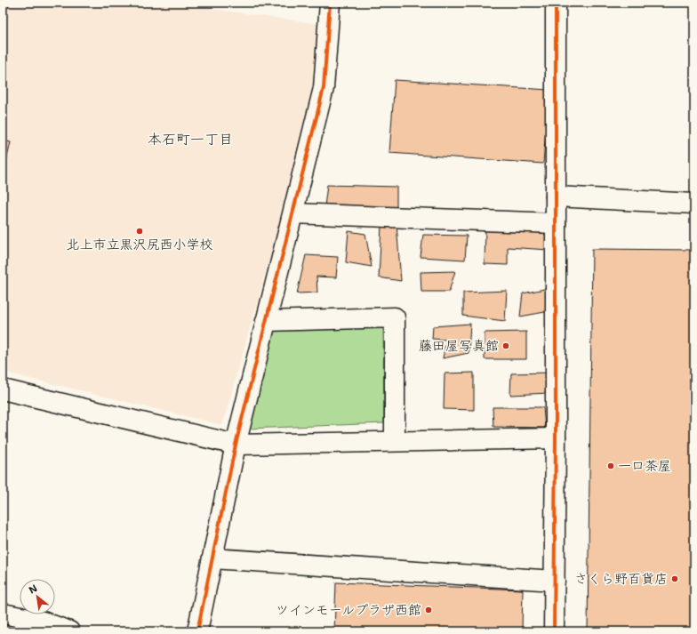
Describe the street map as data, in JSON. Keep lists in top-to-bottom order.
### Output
{
  "districts": ["本石町一丁目"],
  "places": [
    "北上市立黒沢尻西小学校",
    "藤田屋写真館",
    "一口茶屋",
    "さくら野百貨店",
    "ツインモールプラザ西館"
  ],
  "north": "top left"
}
